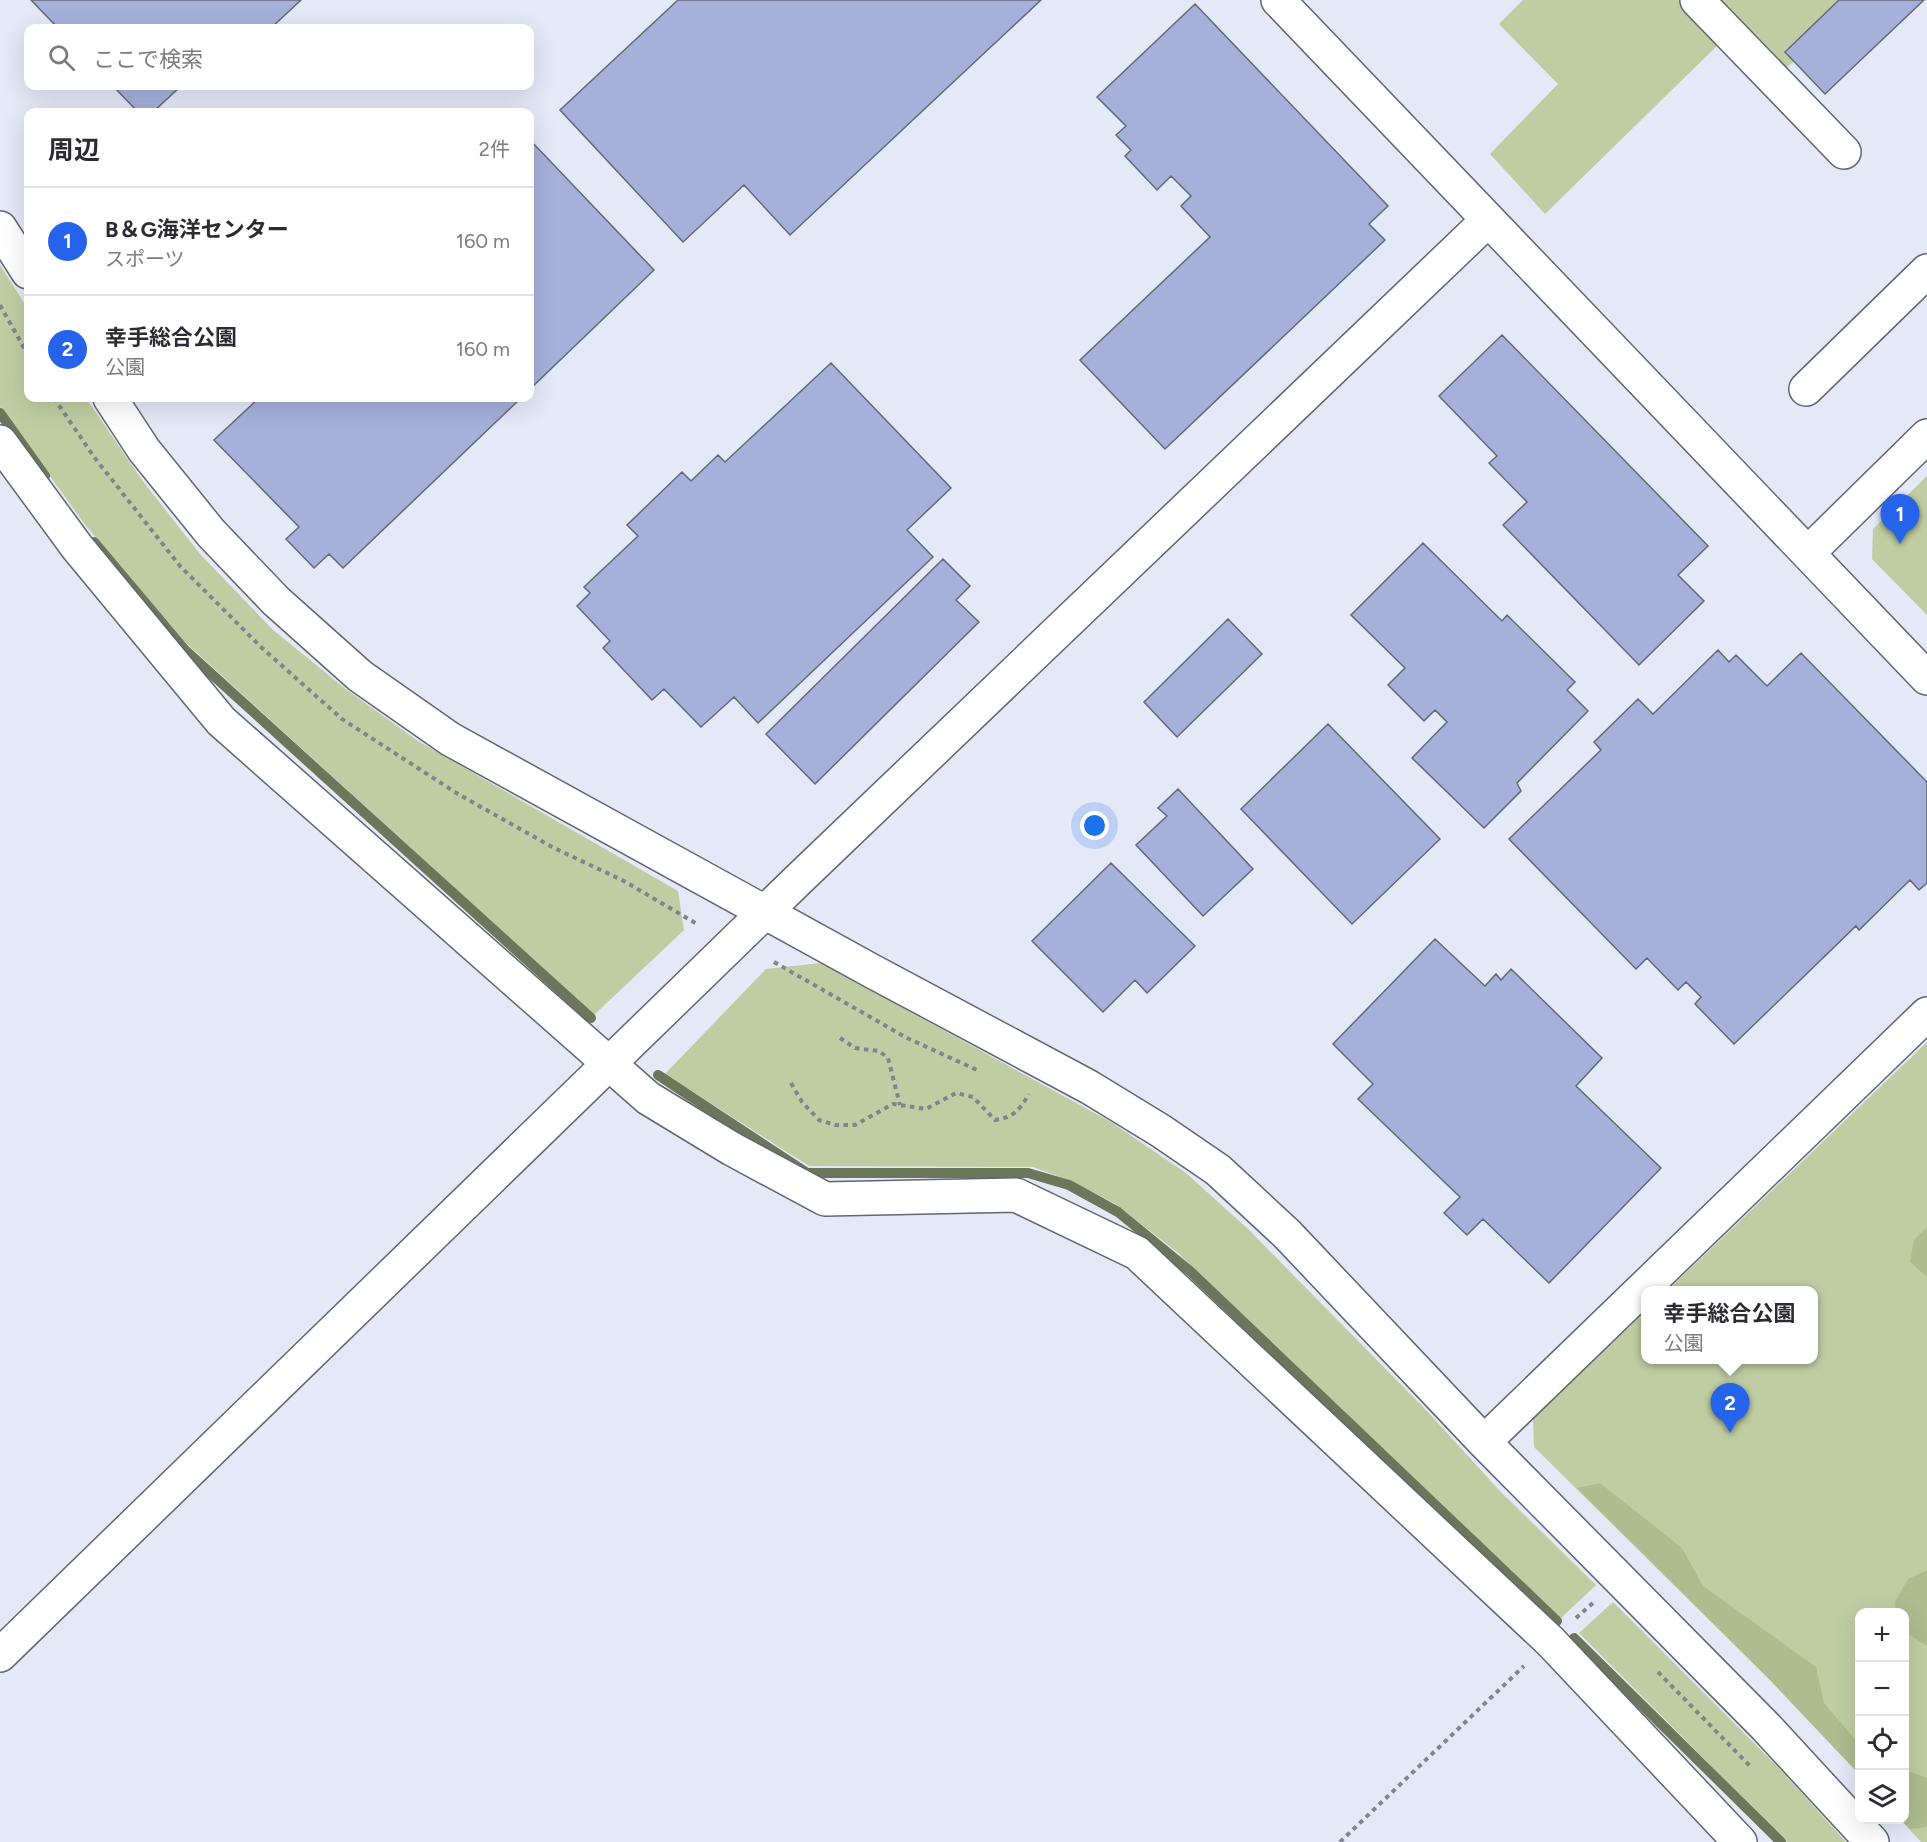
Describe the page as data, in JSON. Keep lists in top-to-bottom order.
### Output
{
  "page": {
    "search": "ここで検索",
    "heading": ["周辺", "2件"],
    "list": [
      {
        "mark": "1",
        "name": "B＆G海洋センター",
        "note": "スポーツ",
        "value": "160 m"
      },
      {
        "mark": "2",
        "name": "幸手総合公園",
        "note": "公園",
        "value": "160 m"
      }
    ],
    "pins": ["1", "2"],
    "popup": ["幸手総合公園", "公園"],
    "map_buttons": ["+", "−"]
  }
}
